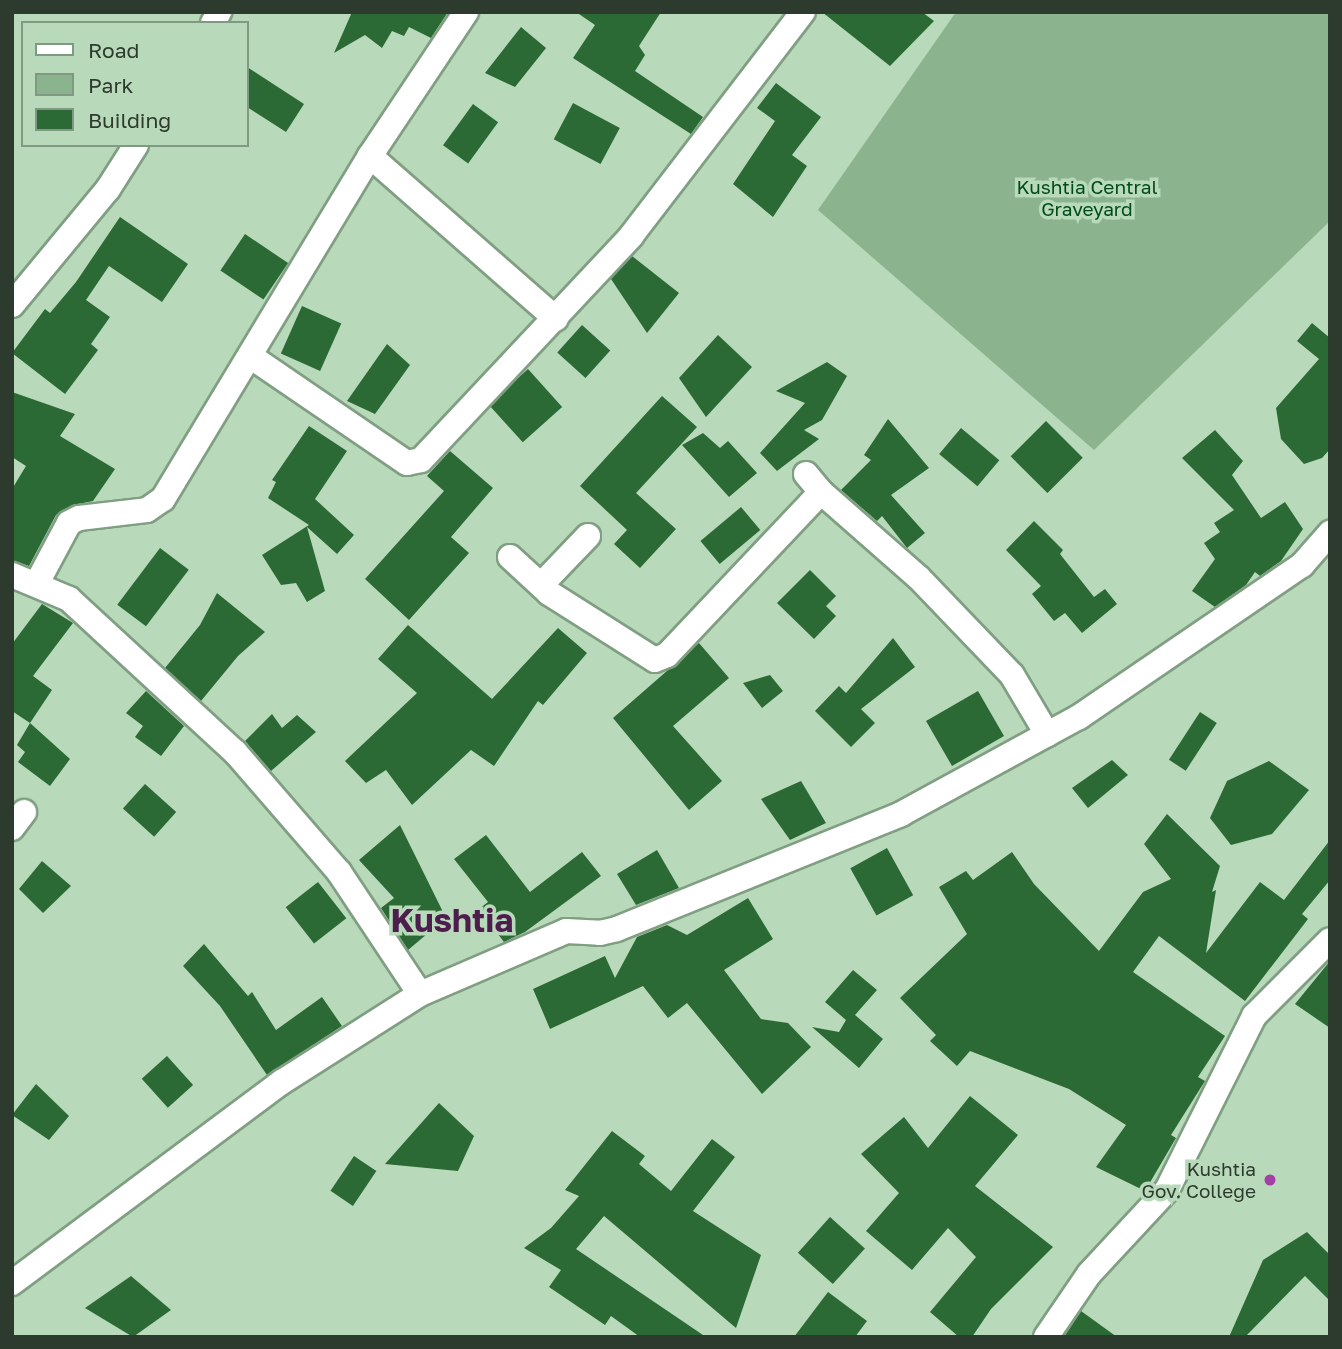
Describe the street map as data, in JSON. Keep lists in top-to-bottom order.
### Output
{
  "districts": ["Kushtia"],
  "parks": ["Kushtia Central Graveyard"],
  "places": ["Kushtia Gov. College"],
  "legend": ["Road", "Park", "Building"]
}
